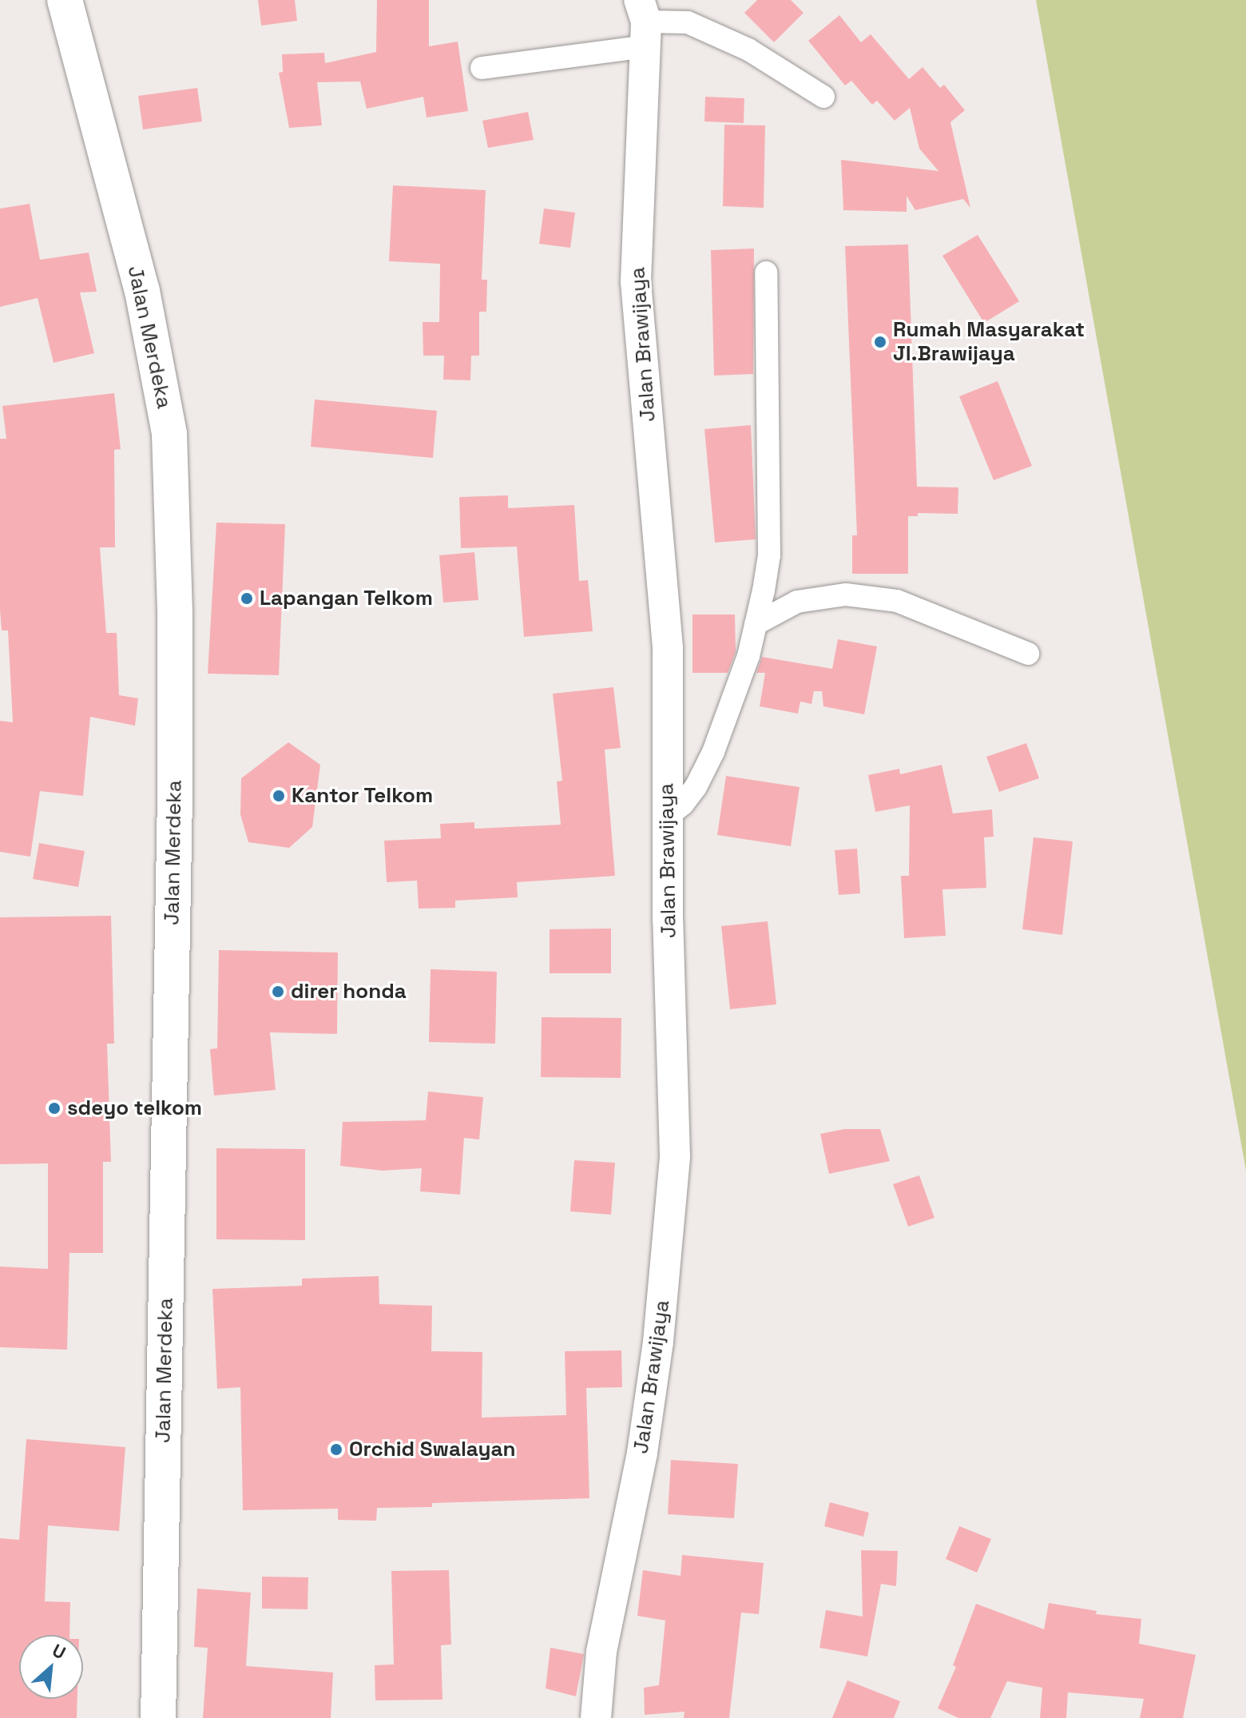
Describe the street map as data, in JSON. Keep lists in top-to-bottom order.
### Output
{
  "streets": {
    "highway": ["Jalan Merdeka"],
    "street": ["Jalan Brawijaya"]
  },
  "places": [
    "Rumah Masyarakat Jl.Brawijaya",
    "Lapangan Telkom",
    "Kantor Telkom",
    "direr honda",
    "sdeyo telkom",
    "Orchid Swalayan"
  ],
  "north": "top right"
}
